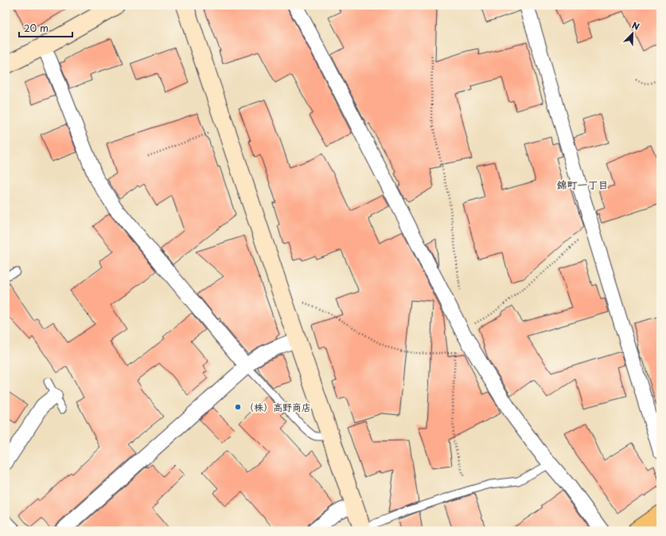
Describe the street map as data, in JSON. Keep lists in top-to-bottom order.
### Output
{
  "districts": ["錦町一丁目"],
  "places": ["（株）高野商店"],
  "scale_bar": "20 m",
  "north": "top right"
}
